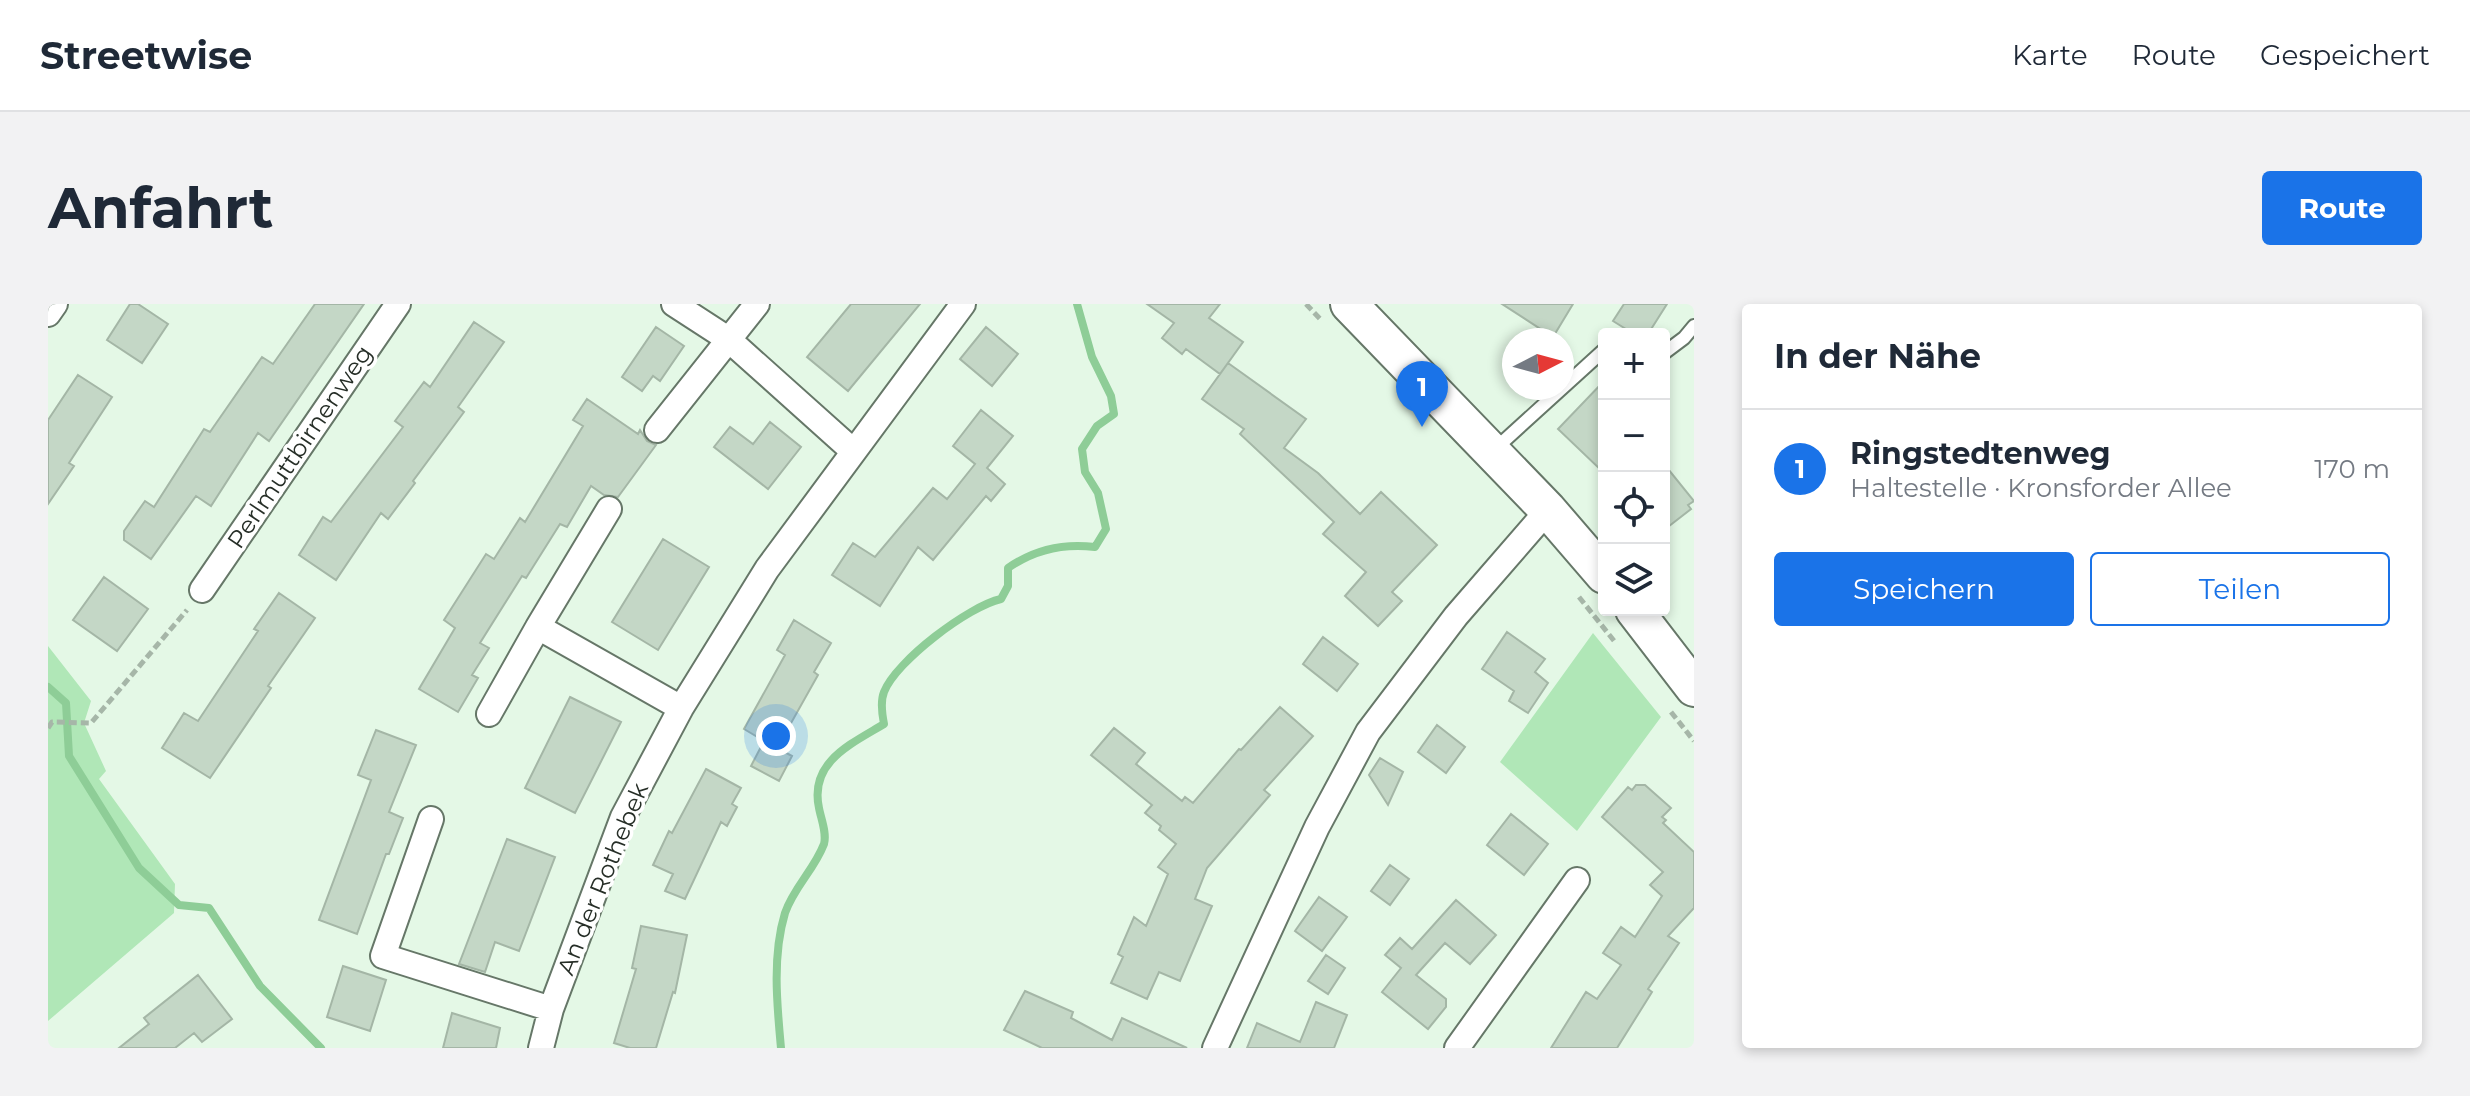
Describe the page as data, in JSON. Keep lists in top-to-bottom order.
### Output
{
  "streets": {
    "street": ["Perlmuttbirnenweg", "An der Rothebek"]
  },
  "north": "right",
  "page": {
    "header": "Streetwise",
    "nav": ["Karte", "Route", "Gespeichert"],
    "buttons": [
      "Route",
      ["Speichern", "Teilen"]
    ],
    "title": "Anfahrt",
    "heading": "In der Nähe",
    "map_buttons": ["+", "−"],
    "pins": "1",
    "list": [
      {
        "mark": "1",
        "name": "Ringstedtenweg",
        "note": "Haltestelle · Kronsforder Allee",
        "value": "170 m"
      }
    ]
  }
}
